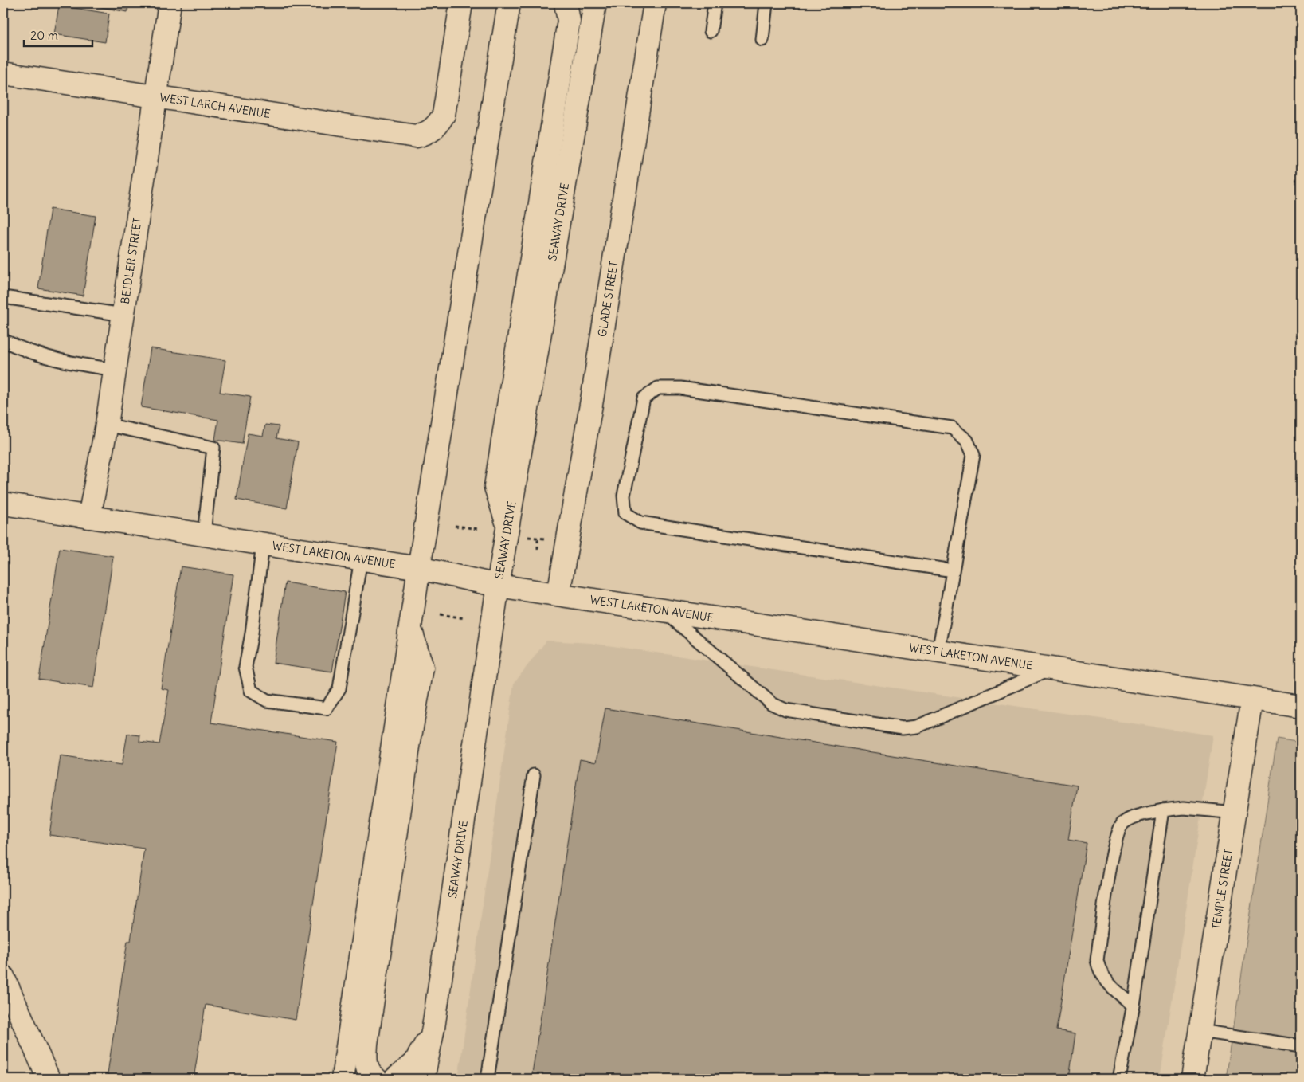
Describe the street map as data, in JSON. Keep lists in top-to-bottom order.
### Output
{
  "streets": {
    "main road": [
      "WEST LARCH AVENUE",
      "SEAWAY DRIVE",
      "BEIDLER STREET",
      "GLADE STREET",
      "WEST LAKETON AVENUE",
      "TEMPLE STREET"
    ]
  },
  "crossings": [
    ["WEST LARCH AVENUE", "BEIDLER STREET"],
    ["SEAWAY DRIVE", "WEST LAKETON AVENUE"],
    ["BEIDLER STREET", "WEST LAKETON AVENUE"],
    ["GLADE STREET", "WEST LAKETON AVENUE"],
    ["WEST LAKETON AVENUE", "TEMPLE STREET"]
  ],
  "scale_bar": "20 m"
}
